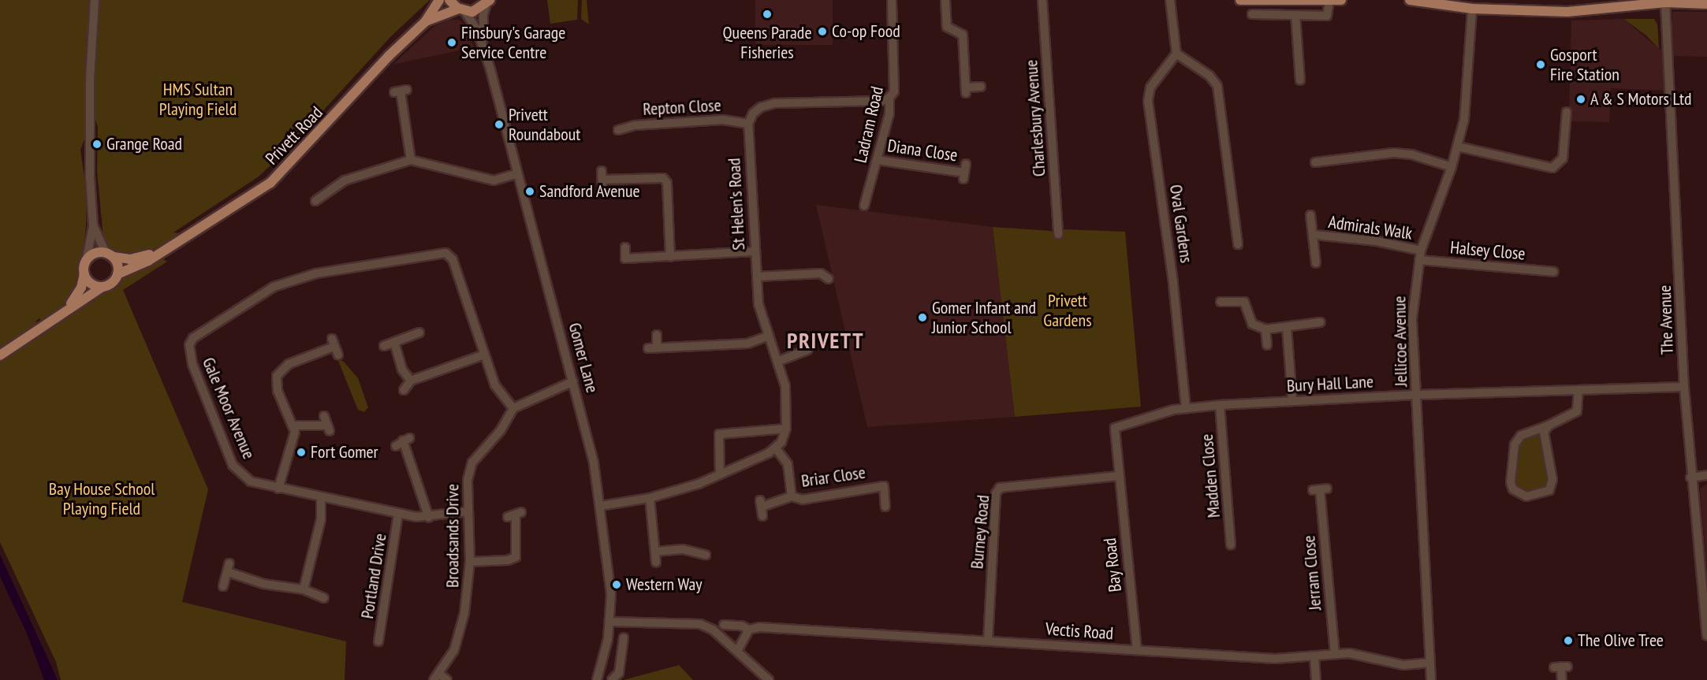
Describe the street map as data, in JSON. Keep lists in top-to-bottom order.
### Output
{
  "streets": {
    "main road": ["Privett Road"],
    "street": [
      "Repton Close",
      "Charlesbury Avenue",
      "Ladram Road",
      "Diana Close",
      "St Helen's Road",
      "Oval Gardens",
      "Admirals Walk",
      "Halsey Close",
      "The Avenue",
      "Jellicoe Avenue",
      "Gomer Lane",
      "Bury Hall Lane",
      "Gale Moor Avenue",
      "Madden Close",
      "Briar Close",
      "Burney Road",
      "Broadsands Drive",
      "Bay Road",
      "Jerram Close",
      "Portland Drive",
      "Vectis Road"
    ]
  },
  "crossings": [
    ["Repton Close", "St Helen's Road"],
    ["Ladram Road", "Diana Close"],
    ["Privett Road", "Gomer Lane"],
    ["St Helen's Road", "Briar Close"],
    ["Oval Gardens", "Bury Hall Lane"],
    ["Admirals Walk", "Jellicoe Avenue"],
    ["Halsey Close", "Jellicoe Avenue"],
    ["The Avenue", "Bury Hall Lane"],
    ["Jellicoe Avenue", "Bury Hall Lane"],
    ["Jellicoe Avenue", "Vectis Road"],
    ["Bury Hall Lane", "Madden Close"],
    ["Bury Hall Lane", "Burney Road"],
    ["Bury Hall Lane", "Bay Road"],
    ["Gale Moor Avenue", "Broadsands Drive"],
    ["Gale Moor Avenue", "Portland Drive"],
    ["Burney Road", "Bay Road"],
    ["Burney Road", "Vectis Road"],
    ["Bay Road", "Vectis Road"],
    ["Jerram Close", "Vectis Road"]
  ],
  "districts": ["PRIVETT"],
  "parks": ["HMS Sultan Playing Field", "Privett Gardens", "Bay House School Playing Field"],
  "places": [
    "Queens Parade Fisheries",
    "Co-op Food",
    "Finsbury's Garage Service Centre",
    "Gosport Fire Station",
    "A & S Motors Ltd",
    "Privett Roundabout",
    "Grange Road",
    "Sandford Avenue",
    "Gomer Infant and Junior School",
    "Fort Gomer",
    "Western Way",
    "The Olive Tree"
  ]
}
